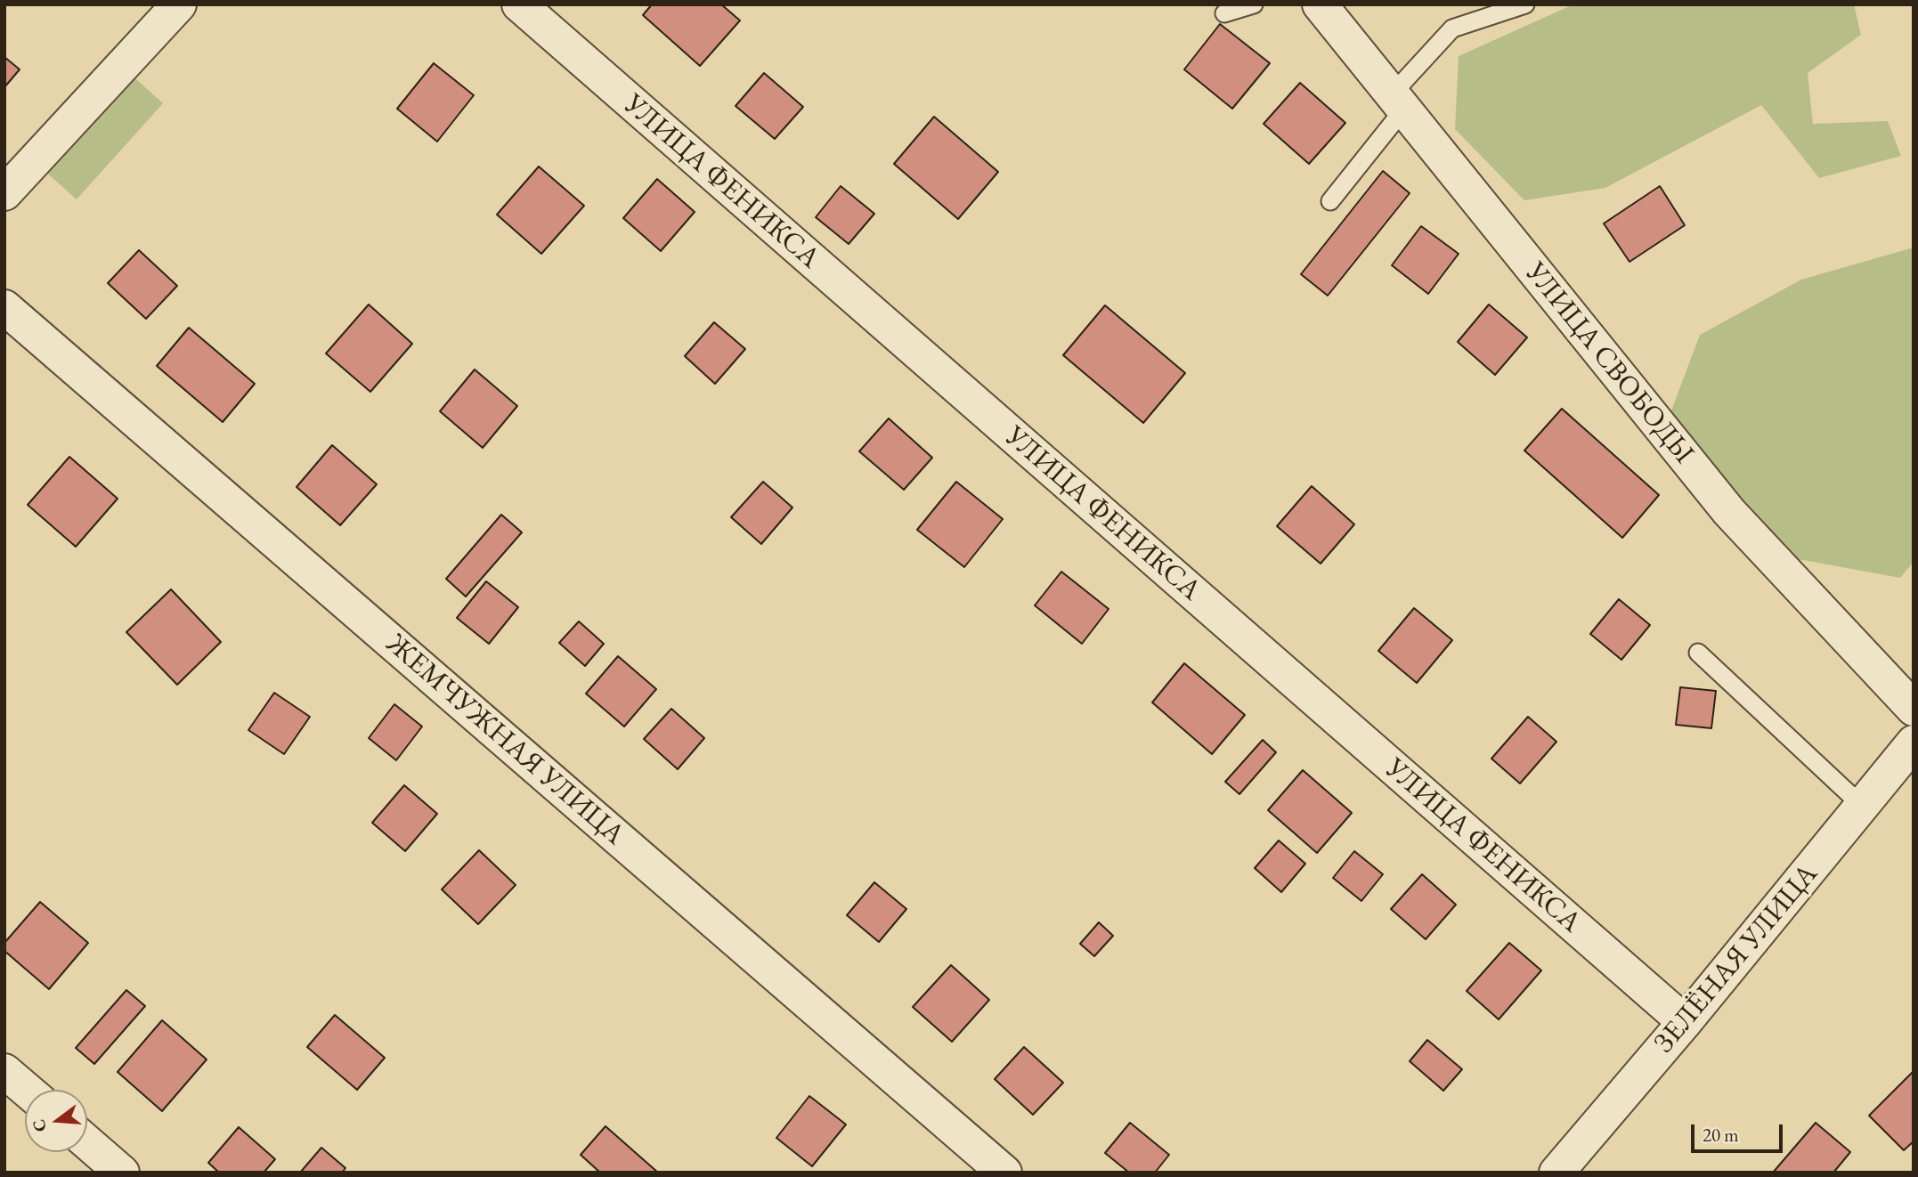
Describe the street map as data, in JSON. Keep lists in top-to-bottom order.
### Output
{
  "streets": {
    "street": [
      "УЛИЦА ФЕНИКСА",
      "УЛИЦА СВОБОДЫ",
      "ЖЕМЧУЖНАЯ УЛИЦА",
      "ЗЕЛЁНАЯ УЛИЦА"
    ]
  },
  "crossings": [
    ["УЛИЦА ФЕНИКСА", "ЗЕЛЁНАЯ УЛИЦА"]
  ],
  "scale_bar": "20 m",
  "north": "left"
}
